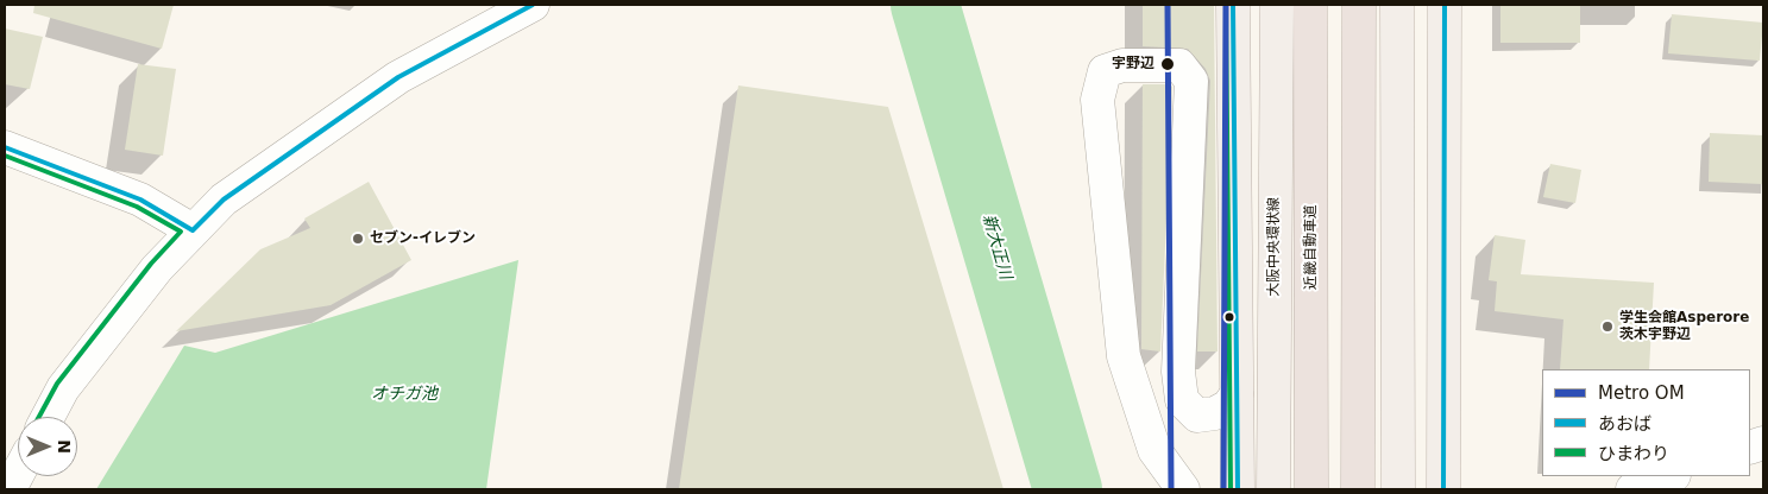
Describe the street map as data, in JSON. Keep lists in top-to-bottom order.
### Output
{
  "streets": {
    "highway": ["近畿自動車道"],
    "main road": ["大阪中央環状線"]
  },
  "water": ["新大正川", "オチガ池"],
  "places": ["宇野辺", "セブン-イレブン", "学生会館Asperore 茨木宇野辺"],
  "lines": ["metro line OM", "transit line あおば", "transit line ひまわり"],
  "legend": ["Metro OM", "あおば", "ひまわり"],
  "north": "right"
}
